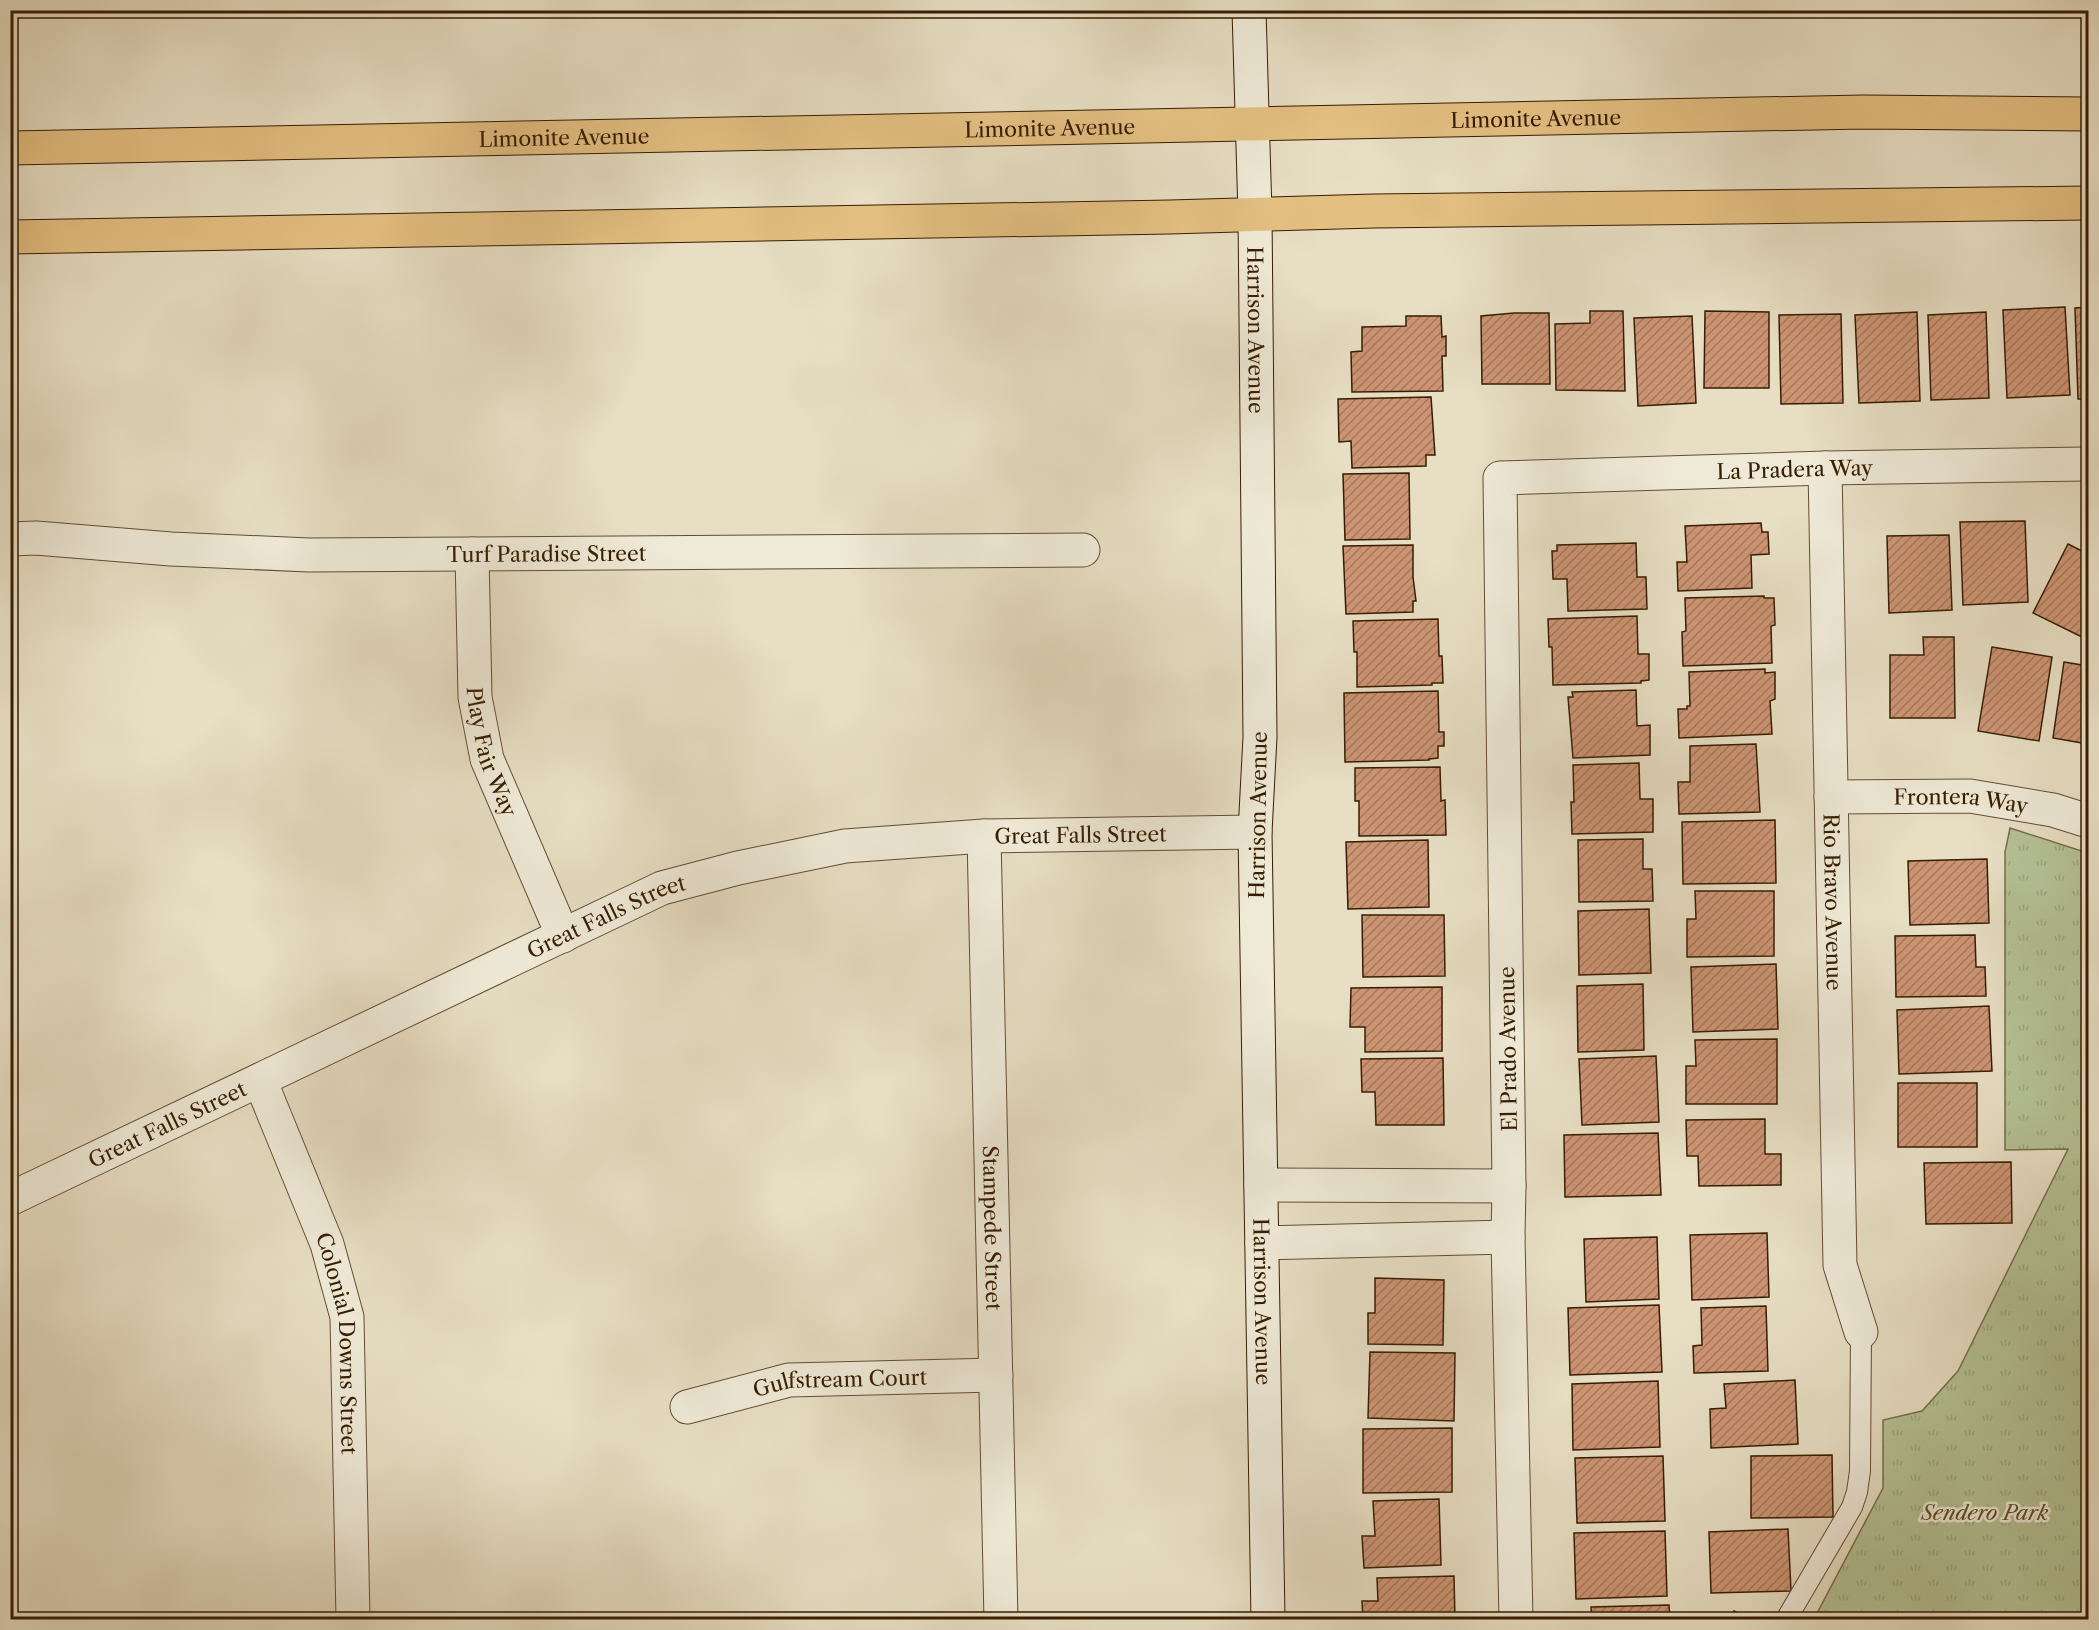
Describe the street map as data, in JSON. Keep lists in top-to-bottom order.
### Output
{
  "streets": {
    "main road": ["Limonite Avenue"],
    "street": [
      "Harrison Avenue",
      "La Pradera Way",
      "Turf Paradise Street",
      "Play Fair Way",
      "Frontera Way",
      "Great Falls Street",
      "Rio Bravo Avenue",
      "El Prado Avenue",
      "Stampede Street",
      "Colonial Downs Street",
      "Gulfstream Court"
    ]
  },
  "crossings": [
    ["Limonite Avenue", "Harrison Avenue"],
    ["Harrison Avenue", "Great Falls Street"],
    ["La Pradera Way", "Rio Bravo Avenue"],
    ["La Pradera Way", "El Prado Avenue"],
    ["Turf Paradise Street", "Play Fair Way"],
    ["Play Fair Way", "Great Falls Street"],
    ["Frontera Way", "Rio Bravo Avenue"],
    ["Great Falls Street", "Stampede Street"],
    ["Great Falls Street", "Colonial Downs Street"],
    ["Stampede Street", "Gulfstream Court"]
  ],
  "parks": ["Sendero Park"]
}
